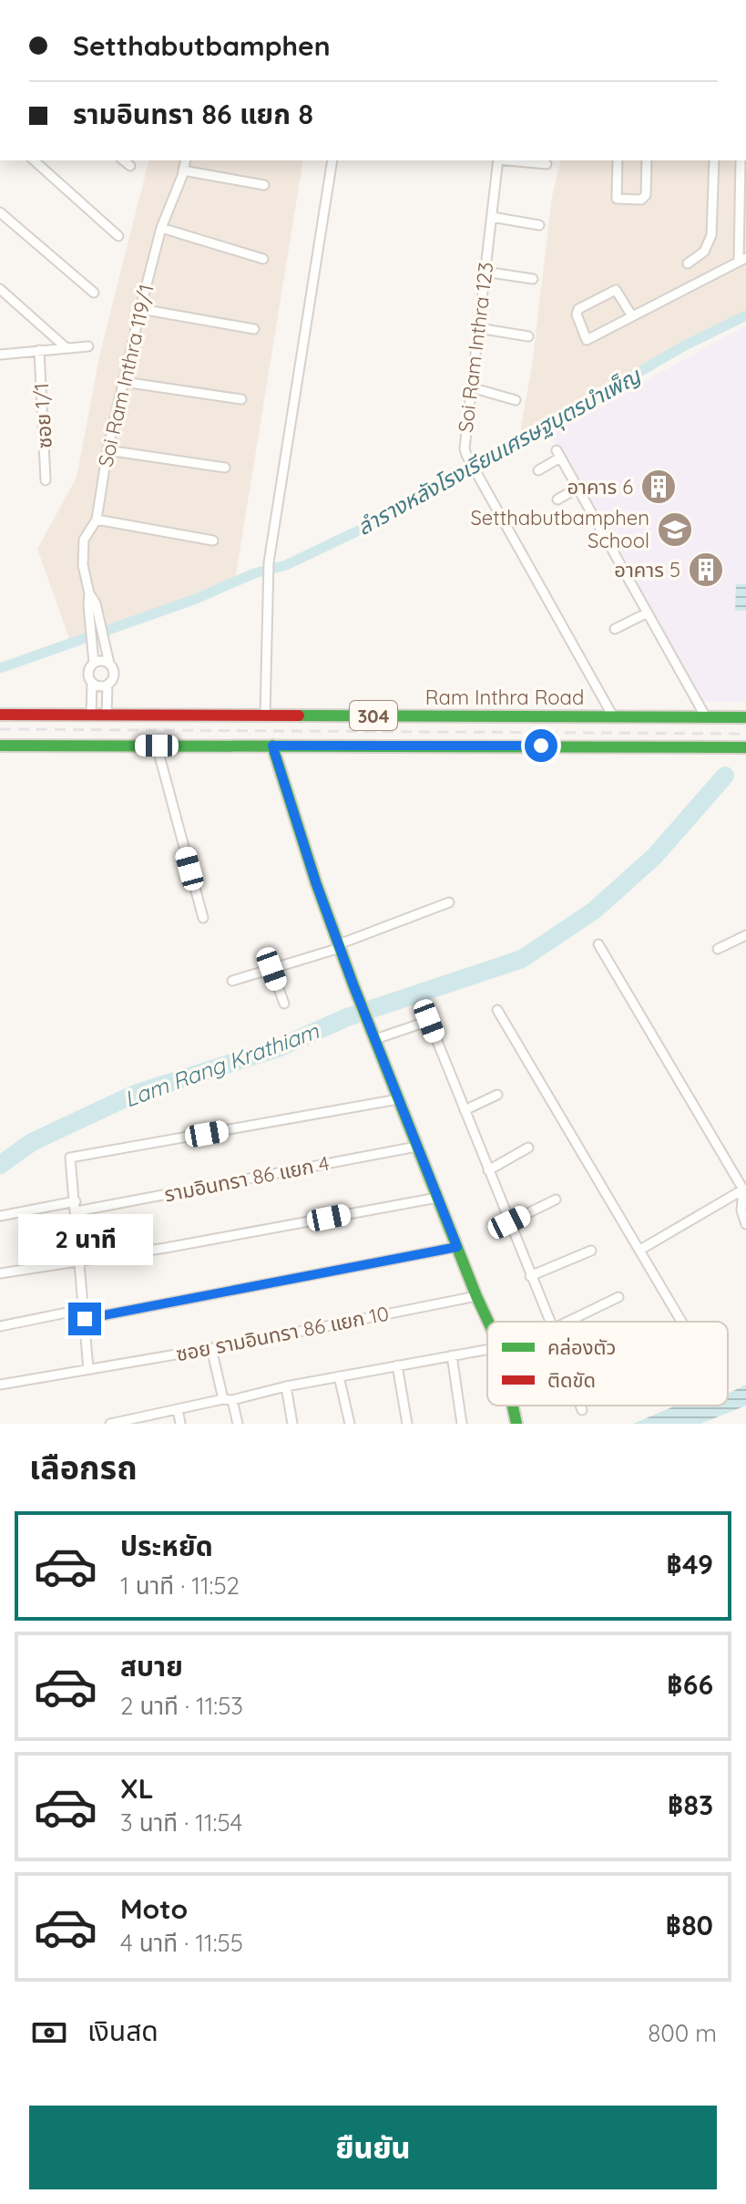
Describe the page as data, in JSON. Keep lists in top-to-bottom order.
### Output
{
  "streets": {
    "main road": ["Ram Inthra Road", "304"],
    "street": [
      "Soi Ram Inthra 123",
      "Soi Ram Inthra 119/1",
      "ซอย 1/1",
      "รามอินทรา 86 แยก 4",
      "ซอย รามอินทรา 86 แยก 10"
    ]
  },
  "crossings": [
    ["Soi Ram Inthra 123", "Ram Inthra Road"],
    ["Soi Ram Inthra 119/1", "Ram Inthra Road"]
  ],
  "water": ["ลำรางหลังโรงเรียนเศรษฐบุตรบำเพ็ญ", "Lam Rang Krathiam"],
  "places": {
    "building": ["อาคาร 6", "อาคาร 5"],
    "school or university": ["Setthabutbamphen School"]
  },
  "legend": ["คล่องตัว", "ติดขัด"],
  "page": {
    "banner": ["Setthabutbamphen", "รามอินทรา 86 แยก 8"],
    "bubble": "2 นาที",
    "heading": "เลือกรถ",
    "list": [
      {
        "name": "ประหยัด",
        "note": "1 นาที · 11:52",
        "value": "฿49"
      },
      {
        "name": "สบาย",
        "note": "2 นาที · 11:53",
        "value": "฿66"
      },
      {
        "name": "XL",
        "note": "3 นาที · 11:54",
        "value": "฿83"
      },
      {
        "name": "Moto",
        "note": "4 นาที · 11:55",
        "value": "฿80"
      }
    ],
    "pay": ["เงินสด", "800 m"],
    "buttons": "ยืนยัน"
  }
}
